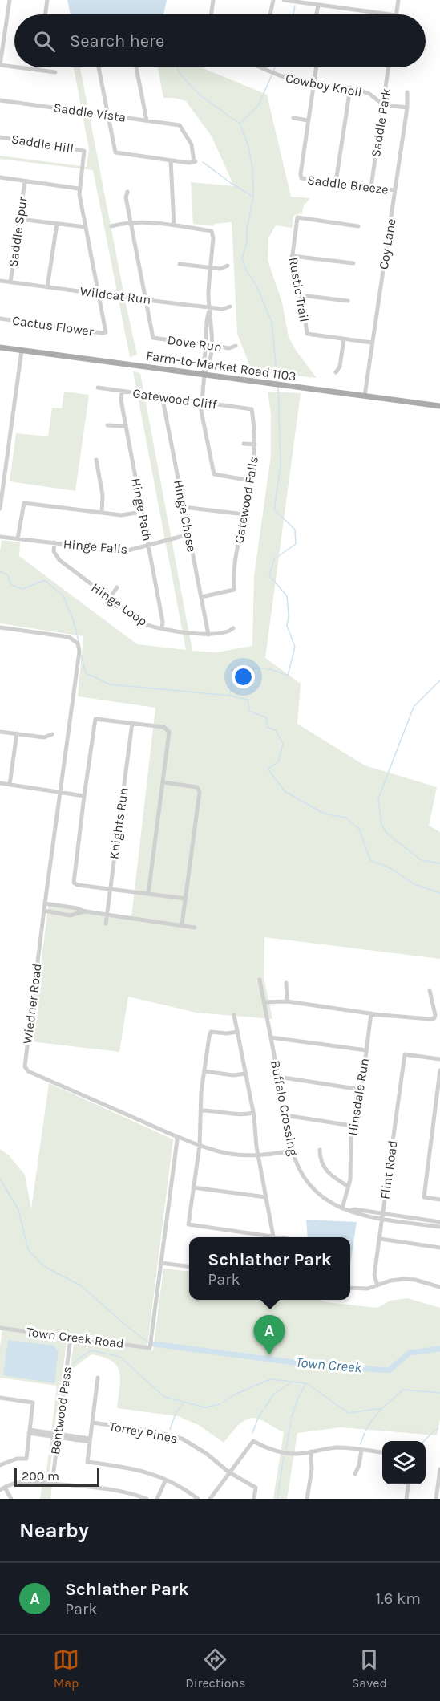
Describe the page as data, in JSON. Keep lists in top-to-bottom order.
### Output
{
  "streets": {
    "main road": ["Farm-to-Market Road 1103"],
    "street": [
      "Cowboy Knoll",
      "Saddle Vista",
      "Saddle Park",
      "Saddle Hill",
      "Saddle Breeze",
      "Saddle Spur",
      "Coy Lane",
      "Rustic Trail",
      "Wildcat Run",
      "Cactus Flower",
      "Dove Run",
      "Gatewood Cliff",
      "Gatewood Falls",
      "Hinge Path",
      "Hinge Chase",
      "Hinge Falls",
      "Hinge Loop",
      "Knights Run",
      "Wiedner Road",
      "Hinsdale Run",
      "Buffalo Crossing",
      "Flint Road",
      "Town Creek Road",
      "Bentwood Pass",
      "Torrey Pines"
    ]
  },
  "crossings": [
    ["Cowboy Knoll", "Saddle Park"],
    ["Cowboy Knoll", "Coy Lane"],
    ["Saddle Park", "Saddle Breeze"],
    ["Saddle Breeze", "Coy Lane"],
    ["Saddle Spur", "Wildcat Run"],
    ["Coy Lane", "Farm-to-Market Road 1103"],
    ["Wildcat Run", "Cactus Flower"],
    ["Wildcat Run", "Dove Run"],
    ["Gatewood Cliff", "Gatewood Falls"],
    ["Gatewood Cliff", "Hinge Path"],
    ["Gatewood Cliff", "Hinge Chase"],
    ["Gatewood Falls", "Hinge Chase"],
    ["Hinge Path", "Hinge Falls"],
    ["Hinge Path", "Hinge Loop"],
    ["Hinge Chase", "Hinge Falls"],
    ["Hinge Chase", "Hinge Loop"],
    ["Hinge Falls", "Hinge Loop"],
    ["Hinsdale Run", "Buffalo Crossing"],
    ["Buffalo Crossing", "Flint Road"],
    ["Town Creek Road", "Bentwood Pass"]
  ],
  "water": ["Town Creek"],
  "scale_bar": "200 m",
  "page": {
    "search": "Search here",
    "popup": ["Schlather Park", "Park"],
    "pins": "A",
    "scale": "200 m",
    "heading": "Nearby",
    "list": [
      {
        "mark": "A",
        "name": "Schlather Park",
        "note": "Park",
        "value": "1.6 km"
      }
    ],
    "nav": ["Map", "Directions", "Saved"]
  }
}
